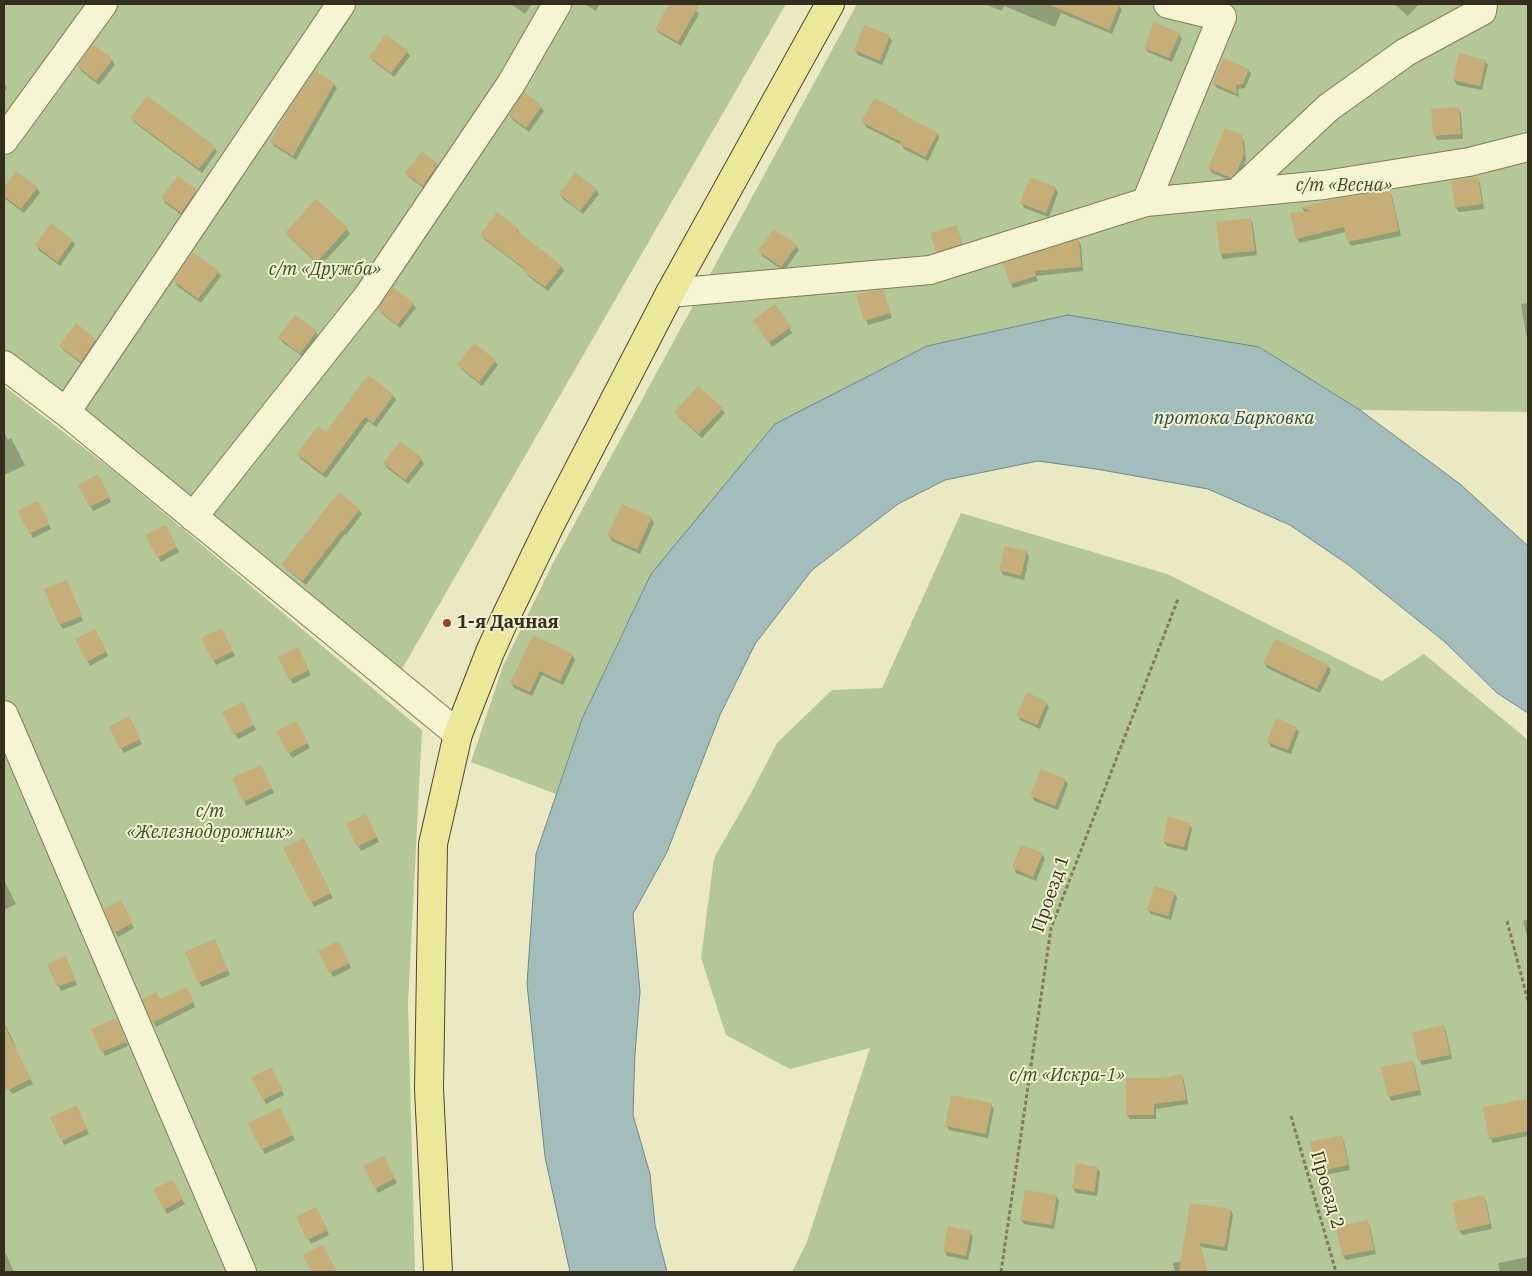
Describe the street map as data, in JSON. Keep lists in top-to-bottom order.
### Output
{
  "streets": {
    "path": ["Проезд 1", "Проезд 2"]
  },
  "water": ["протока Барковка"],
  "parks": [
    "с/т «Весна»",
    "с/т «Дружба»",
    "с/т «Железнодорожник»",
    "с/т «Искра-1»"
  ],
  "places": ["1-я Дачная"]
}
